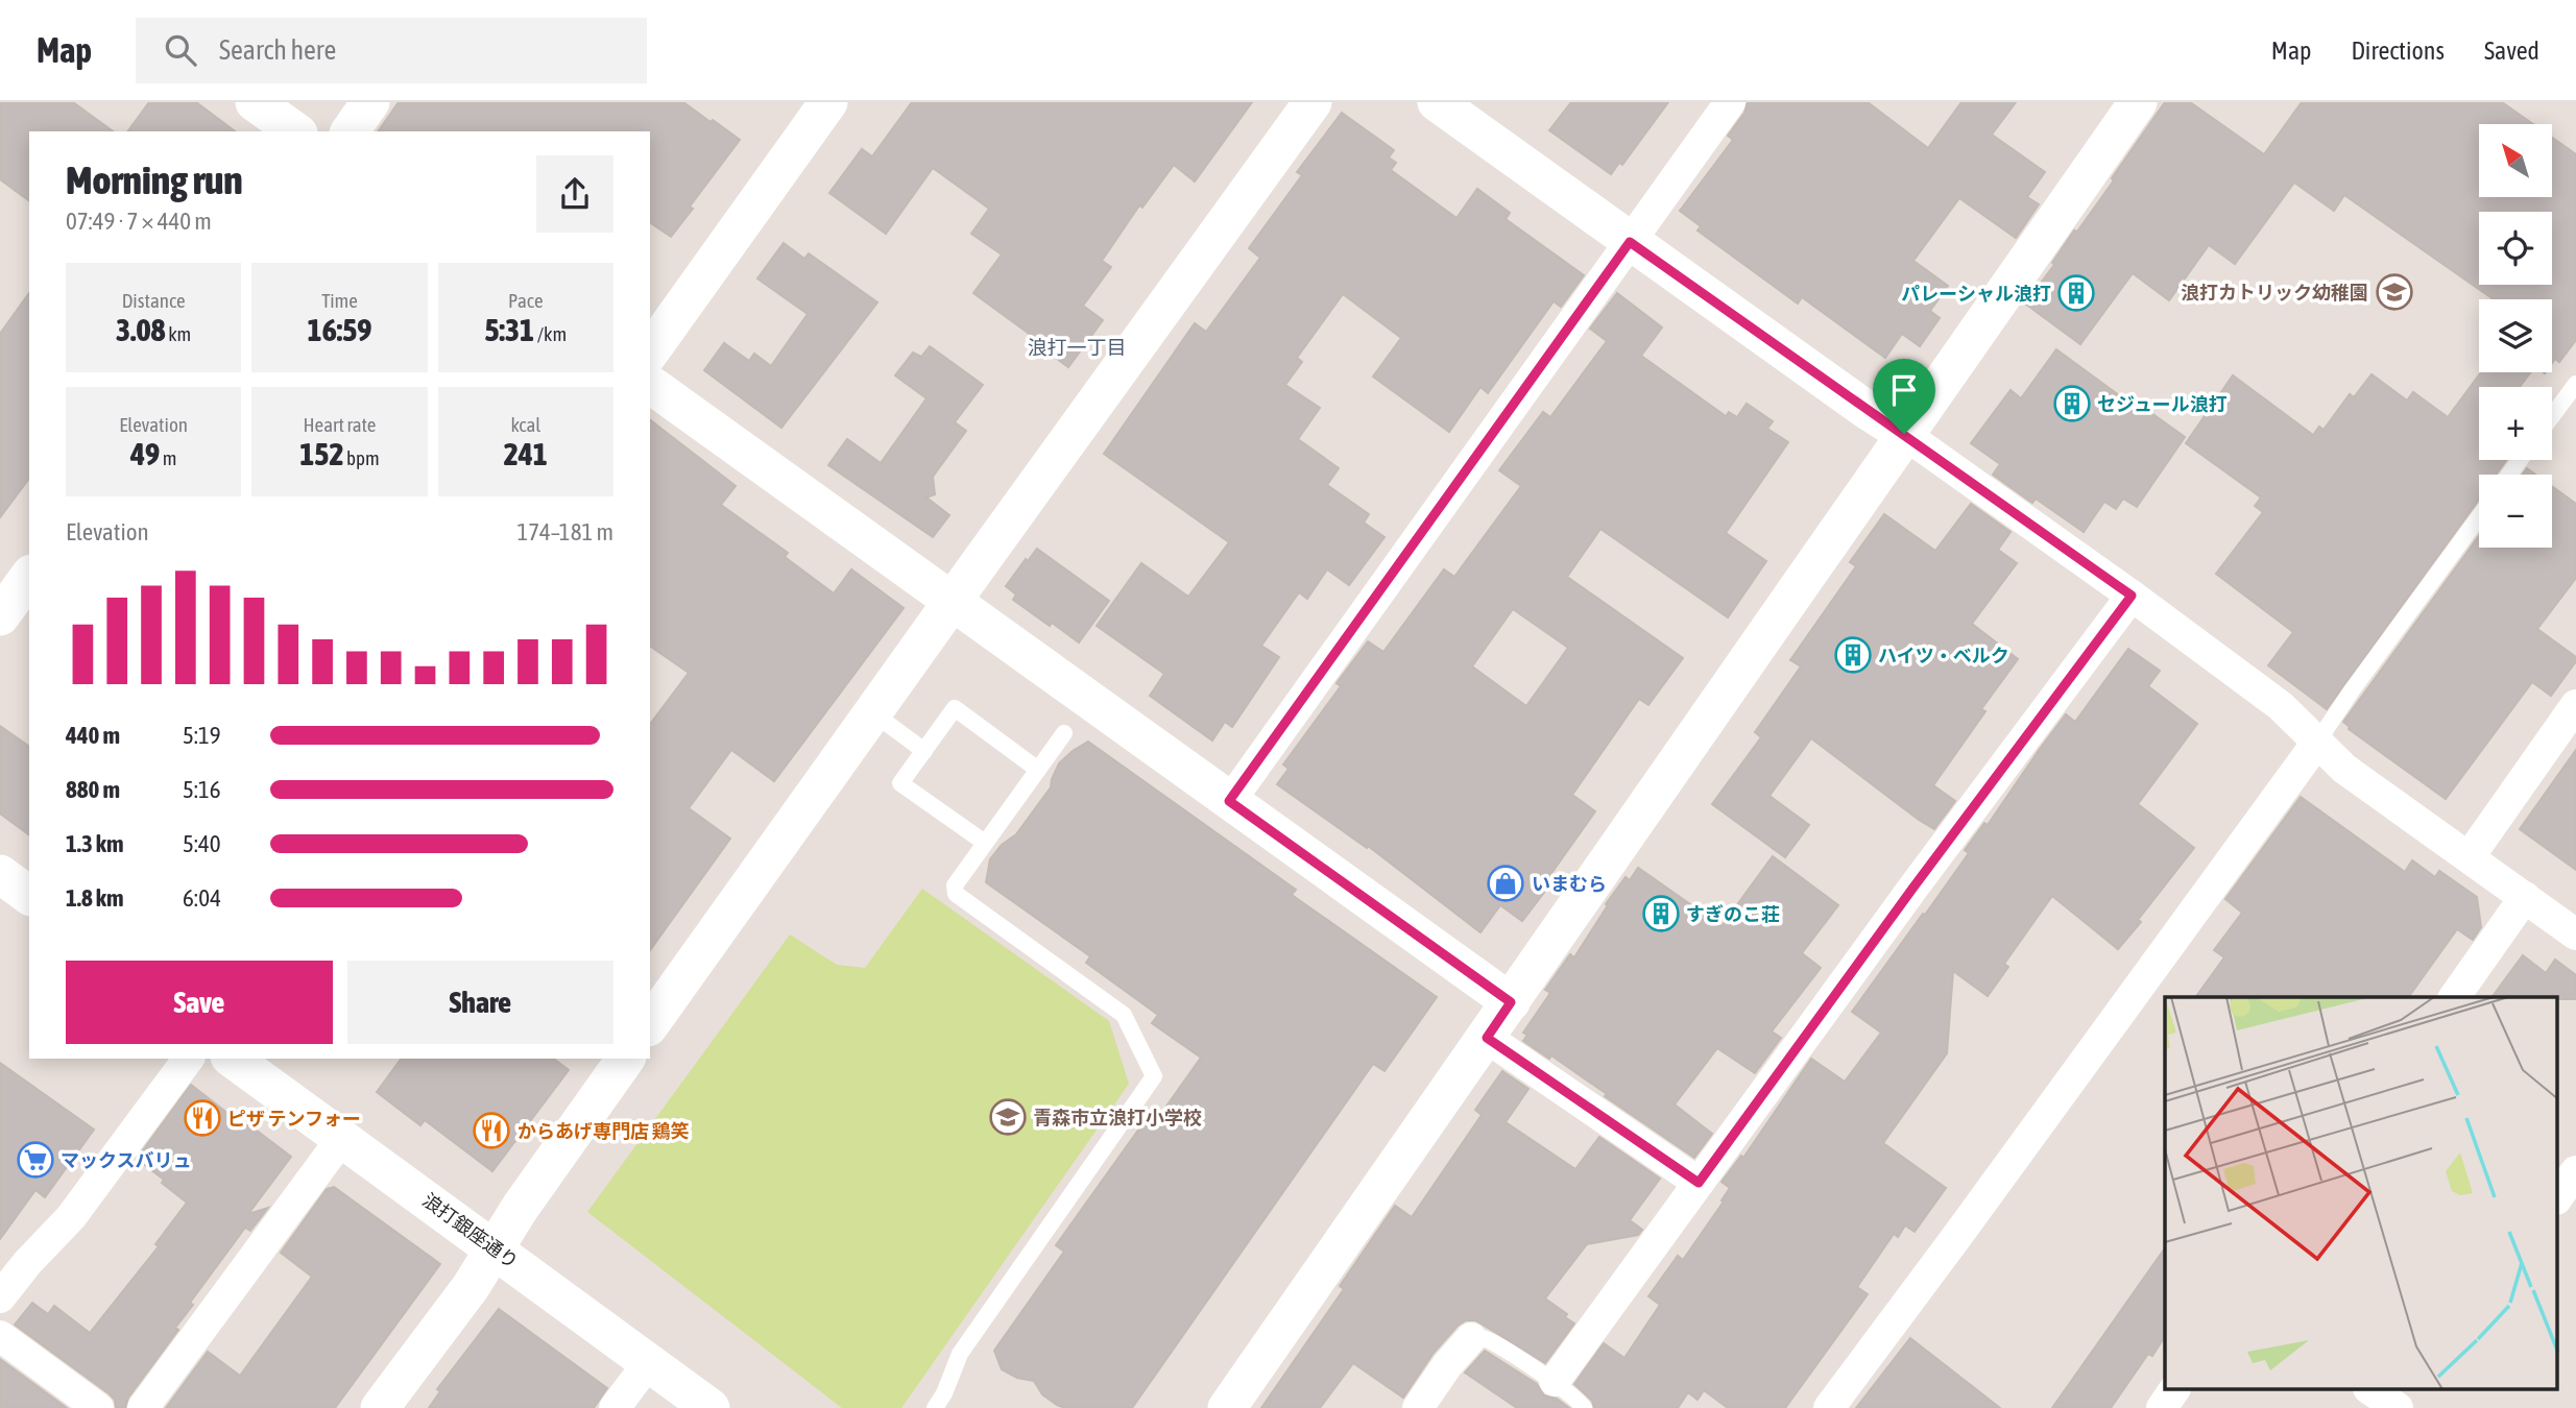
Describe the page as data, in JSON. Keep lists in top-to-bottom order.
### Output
{
  "streets": {
    "street": ["浪打銀座通り"]
  },
  "districts": ["浪打一丁目"],
  "places": {
    "school or university": ["浪打カトリック幼稚園", "青森市立浪打小学校"],
    "building": [
      "パレーシャル浪打",
      "セジュール浪打",
      "ハイツ・ベルク",
      "すぎのこ荘"
    ],
    "shop": ["いまむら"],
    "restaurant": ["ピザ テンフォー", "からあげ専門店 鶏笑"],
    "supermarket": ["マックスバリュ"]
  },
  "north": "top left",
  "page": {
    "header": "Map",
    "search": "Search here",
    "nav": ["Map", "Directions", "Saved"],
    "map_buttons": ["+", "−"],
    "heading": ["Morning run", "07:49 · 7 × 440 m"],
    "stats": [
      ["Distance", "3.08 km"],
      ["Time", "16:59"],
      ["Pace", "5:31 /km"],
      ["Elevation", "49 m"],
      ["Heart rate", "152 bpm"],
      ["kcal", "241"]
    ],
    "chart": ["Elevation", "174–181 m"],
    "list": [
      {
        "name": "440 m",
        "note": "5:19"
      },
      {
        "name": "880 m",
        "note": "5:16"
      },
      {
        "name": "1.3 km",
        "note": "5:40"
      },
      {
        "name": "1.8 km",
        "note": "6:04"
      }
    ],
    "buttons": ["Save", "Share"]
  }
}
